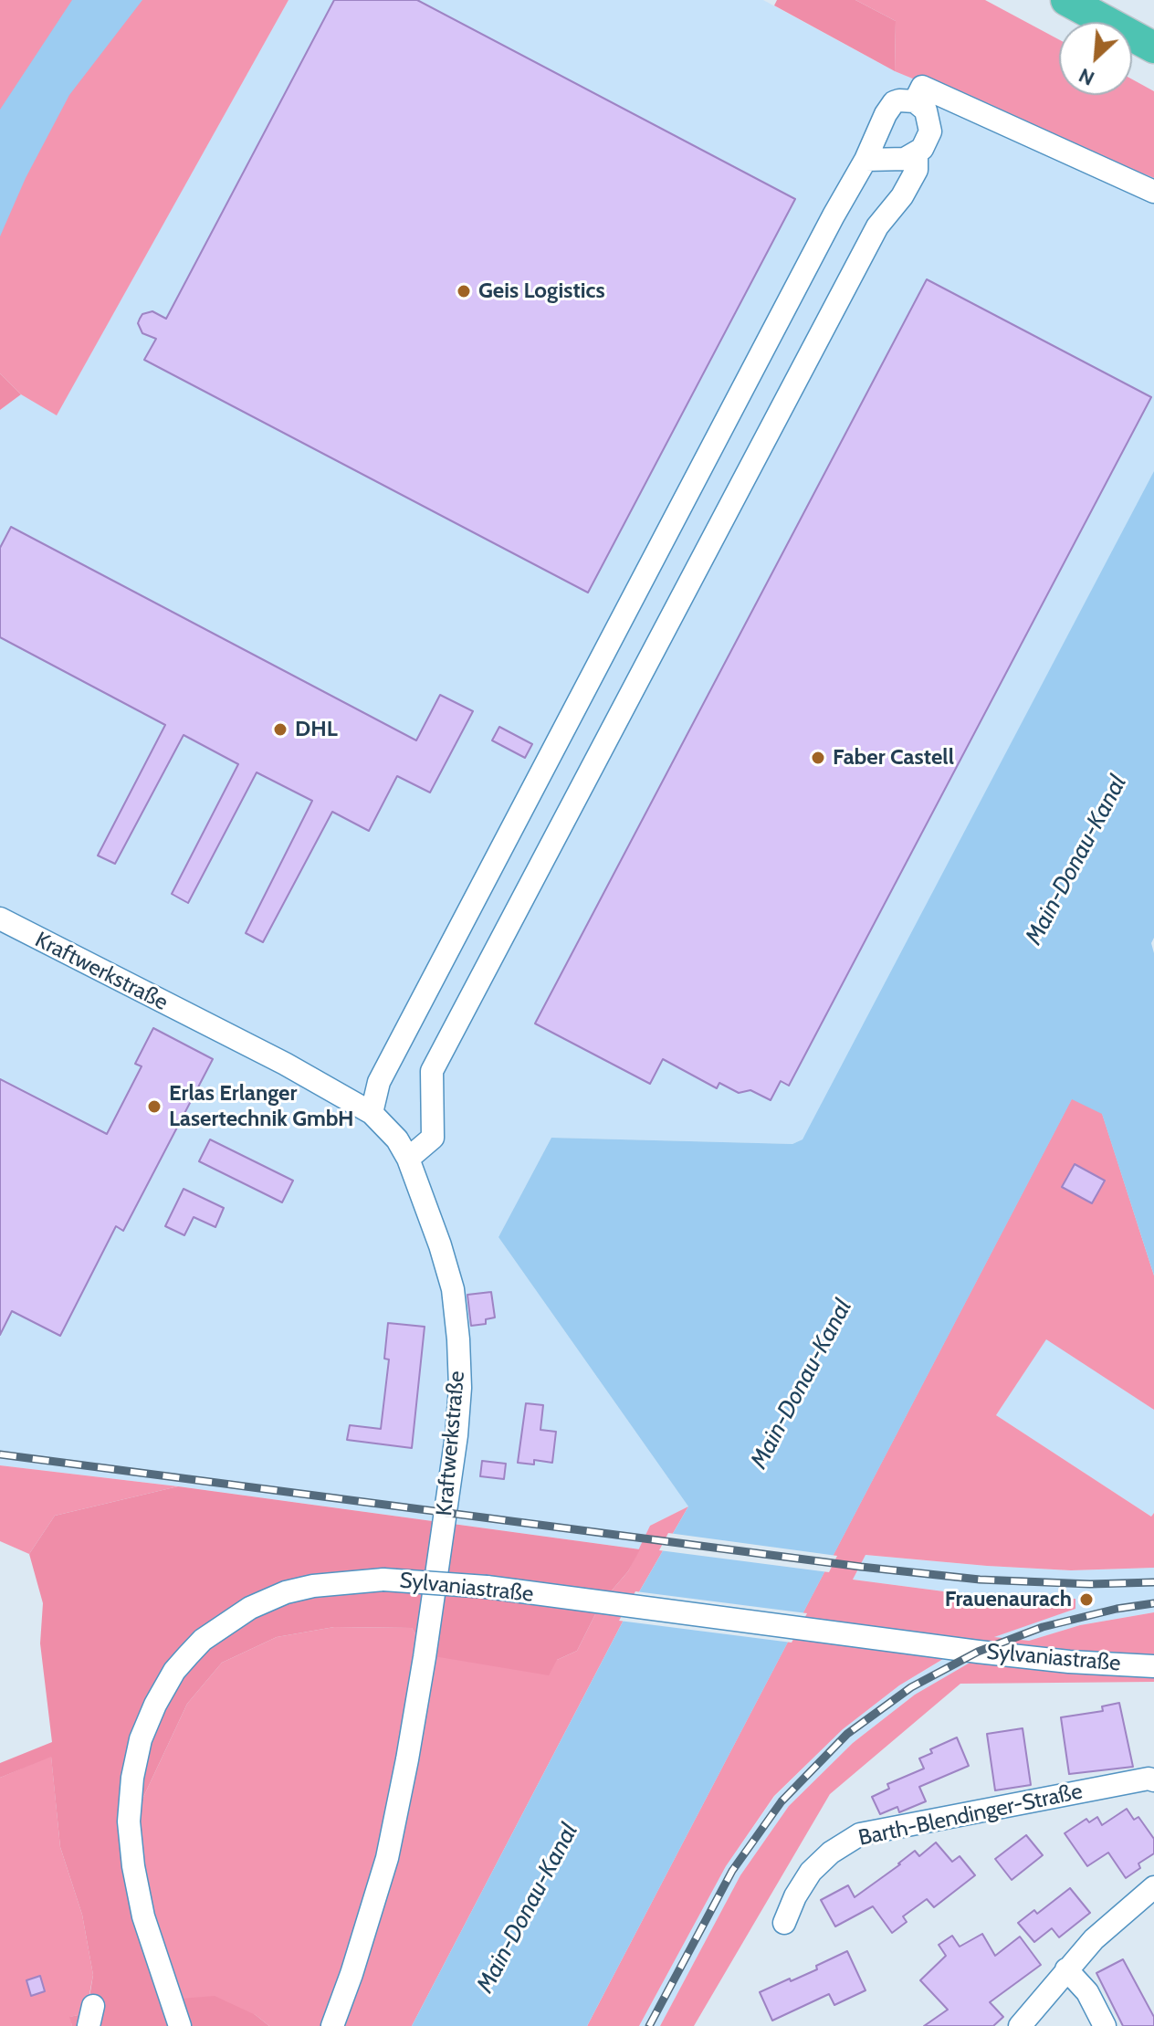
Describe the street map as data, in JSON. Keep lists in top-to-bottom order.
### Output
{
  "streets": {
    "street": ["Kraftwerkstraße", "Sylvaniastraße", "Barth-Blendinger-Straße"]
  },
  "water": ["Main-Donau-Kanal"],
  "places": [
    "Geis Logistics",
    "DHL",
    "Faber Castell",
    "Erlas Erlanger Lasertechnik GmbH",
    "Frauenaurach"
  ],
  "north": "bottom left"
}
